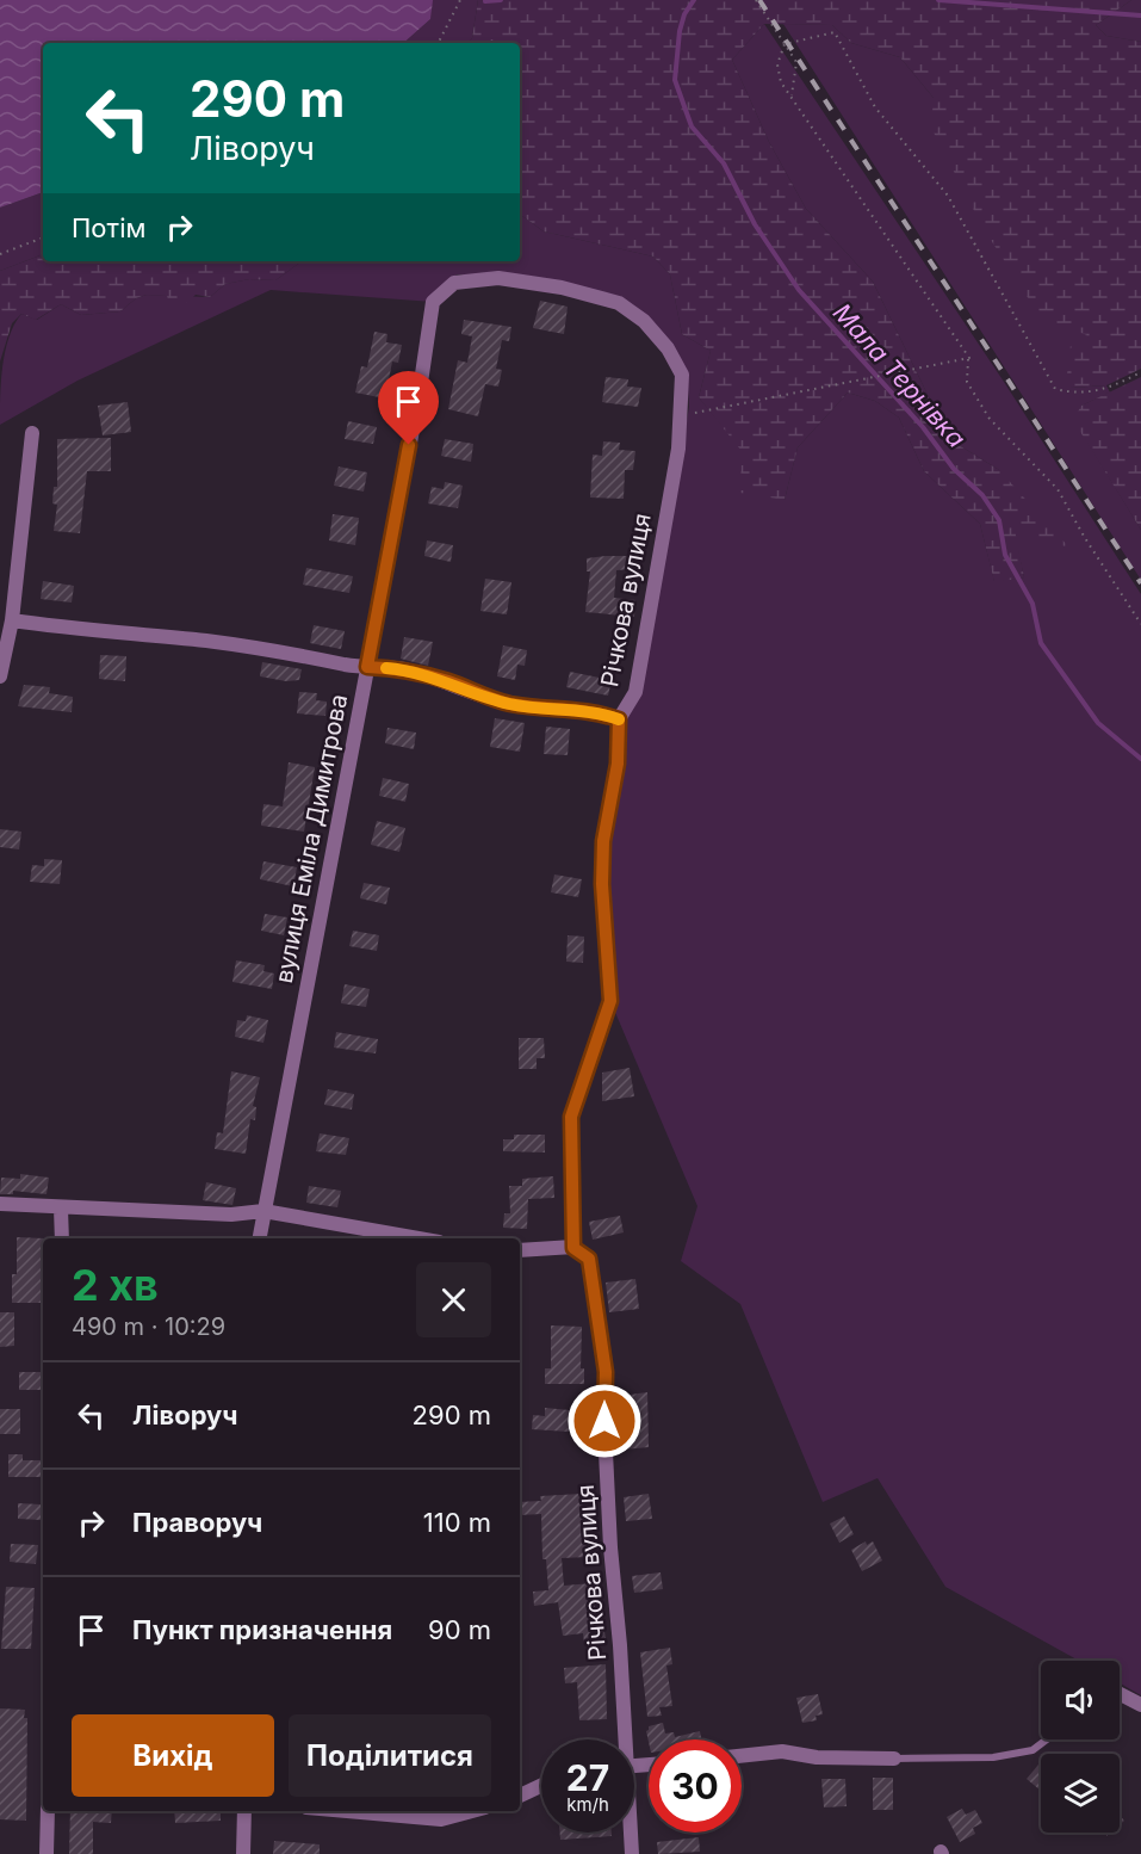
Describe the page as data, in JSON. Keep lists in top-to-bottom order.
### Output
{
  "streets": {
    "street": ["Річкова вулиця", "вулиця Еміла Димитрова"]
  },
  "crossings": [
    ["Річкова вулиця", "вулиця Еміла Димитрова"]
  ],
  "water": ["Мала Тернівка"],
  "page": {
    "turn": ["290 m", "Ліворуч"],
    "then": "Потім",
    "heading": ["2 хв", "490 m · 10:29"],
    "list": [
      {
        "name": "Ліворуч",
        "value": "290 m"
      },
      {
        "name": "Праворуч",
        "value": "110 m"
      },
      {
        "name": "Пункт призначення",
        "value": "90 m"
      }
    ],
    "buttons": ["Вихід", "Поділитися"],
    "speed": "27 km/h",
    "limit": "30"
  }
}
